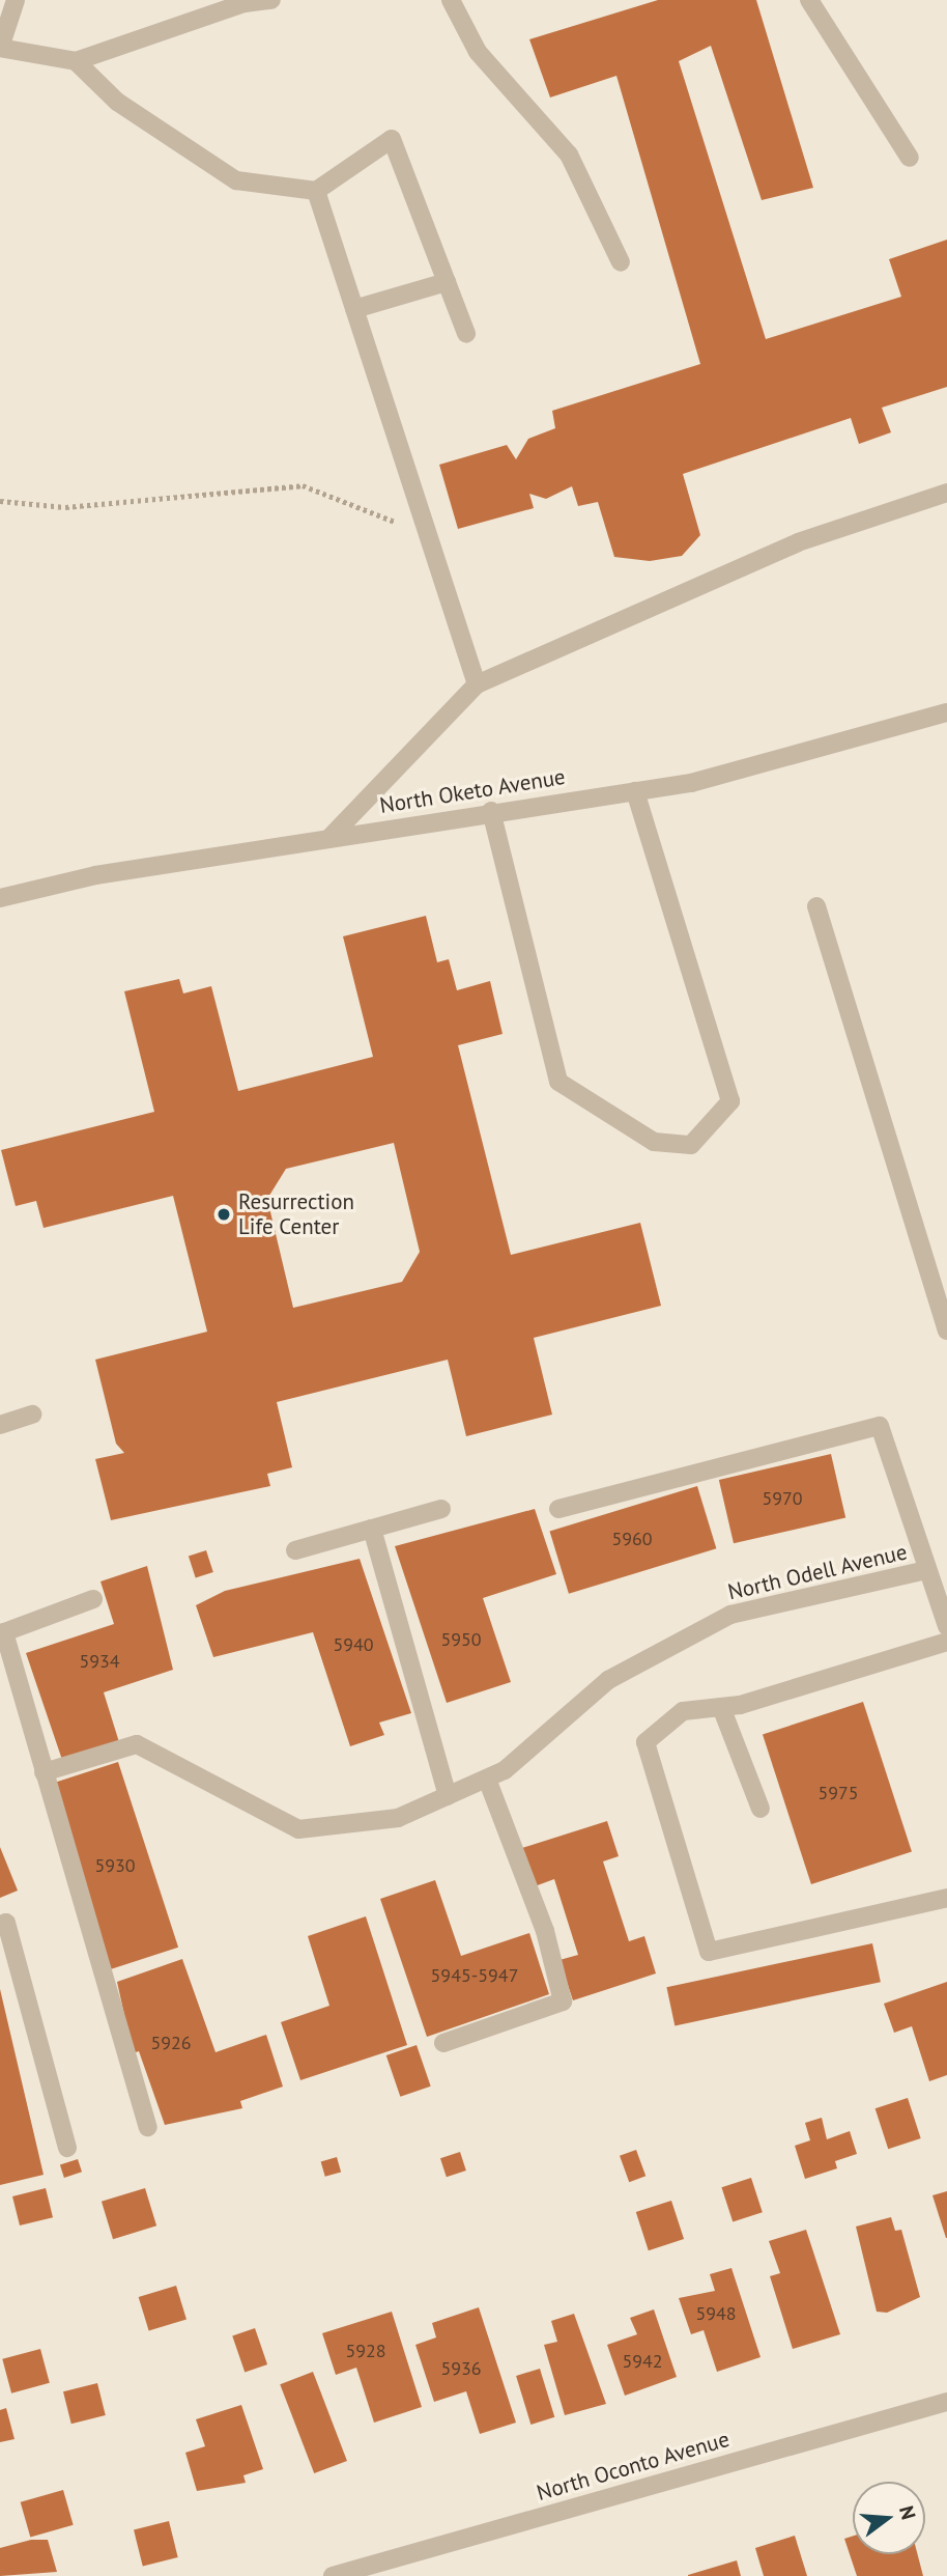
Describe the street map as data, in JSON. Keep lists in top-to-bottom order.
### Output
{
  "streets": {
    "street": ["North Oketo Avenue", "North Odell Avenue", "North Oconto Avenue"]
  },
  "places": ["Resurrection Life Center"],
  "house_numbers": [
    "5970",
    "5960",
    "5950",
    "5940",
    "5934",
    "5975",
    "5930",
    "5945-5947",
    "5926",
    "5948",
    "5928",
    "5942",
    "5936"
  ],
  "north": "right"
}
